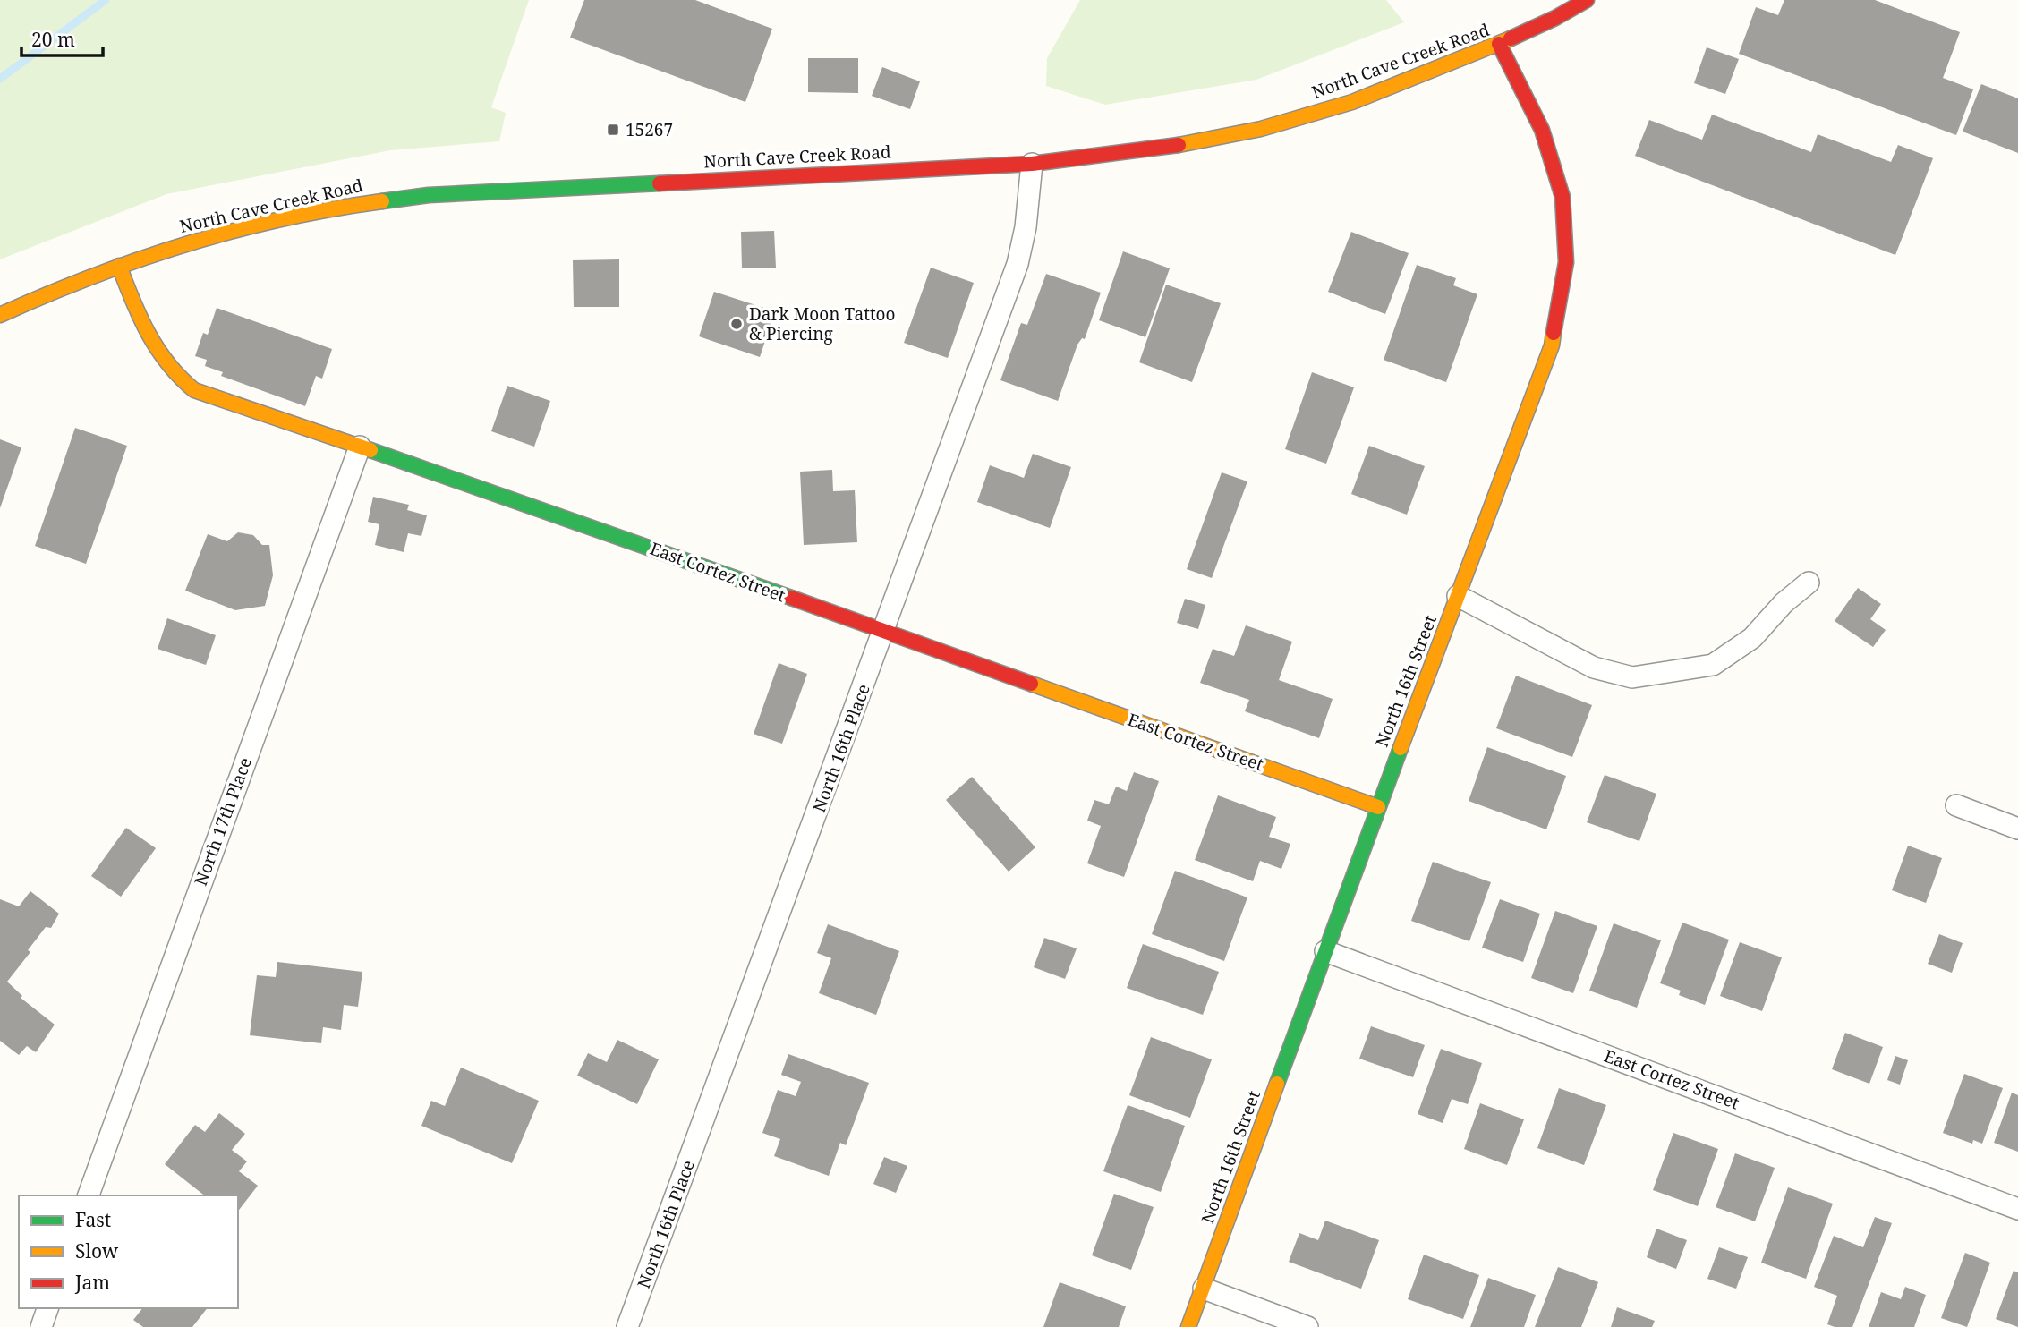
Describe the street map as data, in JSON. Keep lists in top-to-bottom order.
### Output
{
  "streets": {
    "street": [
      "North Cave Creek Road",
      "East Cortez Street",
      "North 16th Street",
      "North 16th Place",
      "North 17th Place"
    ]
  },
  "crossings": [
    ["North Cave Creek Road", "East Cortez Street"],
    ["North Cave Creek Road", "North 16th Street"],
    ["North Cave Creek Road", "North 16th Place"],
    ["East Cortez Street", "North 16th Street"],
    ["East Cortez Street", "North 16th Place"],
    ["East Cortez Street", "North 17th Place"]
  ],
  "places": {
    "transit": ["15267"],
    "other": ["Dark Moon Tattoo & Piercing"]
  },
  "legend": ["Fast", "Slow", "Jam"],
  "scale_bar": "20 m"
}
